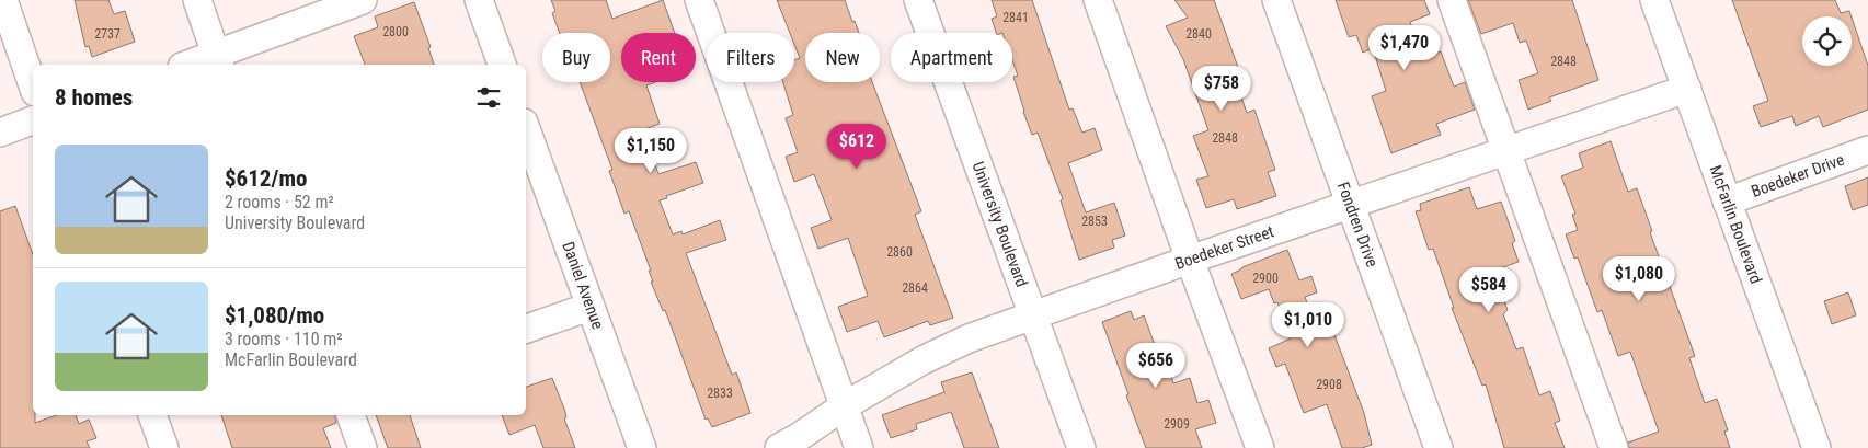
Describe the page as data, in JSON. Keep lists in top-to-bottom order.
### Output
{
  "streets": {
    "street": [
      "Boedeker Drive",
      "University Boulevard",
      "Fondren Drive",
      "McFarlin Boulevard",
      "Boedeker Street",
      "Daniel Avenue"
    ]
  },
  "crossings": [
    ["Boedeker Drive", "McFarlin Boulevard"],
    ["University Boulevard", "Boedeker Street"],
    ["Fondren Drive", "Boedeker Street"],
    ["McFarlin Boulevard", "Boedeker Street"]
  ],
  "house_numbers": [
    "2841",
    "2800",
    "2737",
    "2840",
    "2848",
    "2848",
    "2853",
    "2860",
    "2900",
    "2864",
    "2908",
    "2833",
    "2909"
  ],
  "page": {
    "price": [
      "$1,470",
      "$758",
      "$612",
      "$1,150",
      "$1,080",
      "$584",
      "$1,010",
      "$656"
    ],
    "chip": [
      "Buy",
      "Rent",
      "Filters",
      "New",
      "Apartment"
    ],
    "heading": "8 homes",
    "list": [
      {
        "name": "$612/mo",
        "note": "2 rooms · 52 m² · University Boulevard"
      },
      {
        "name": "$1,080/mo",
        "note": "3 rooms · 110 m² · McFarlin Boulevard"
      }
    ]
  }
}
